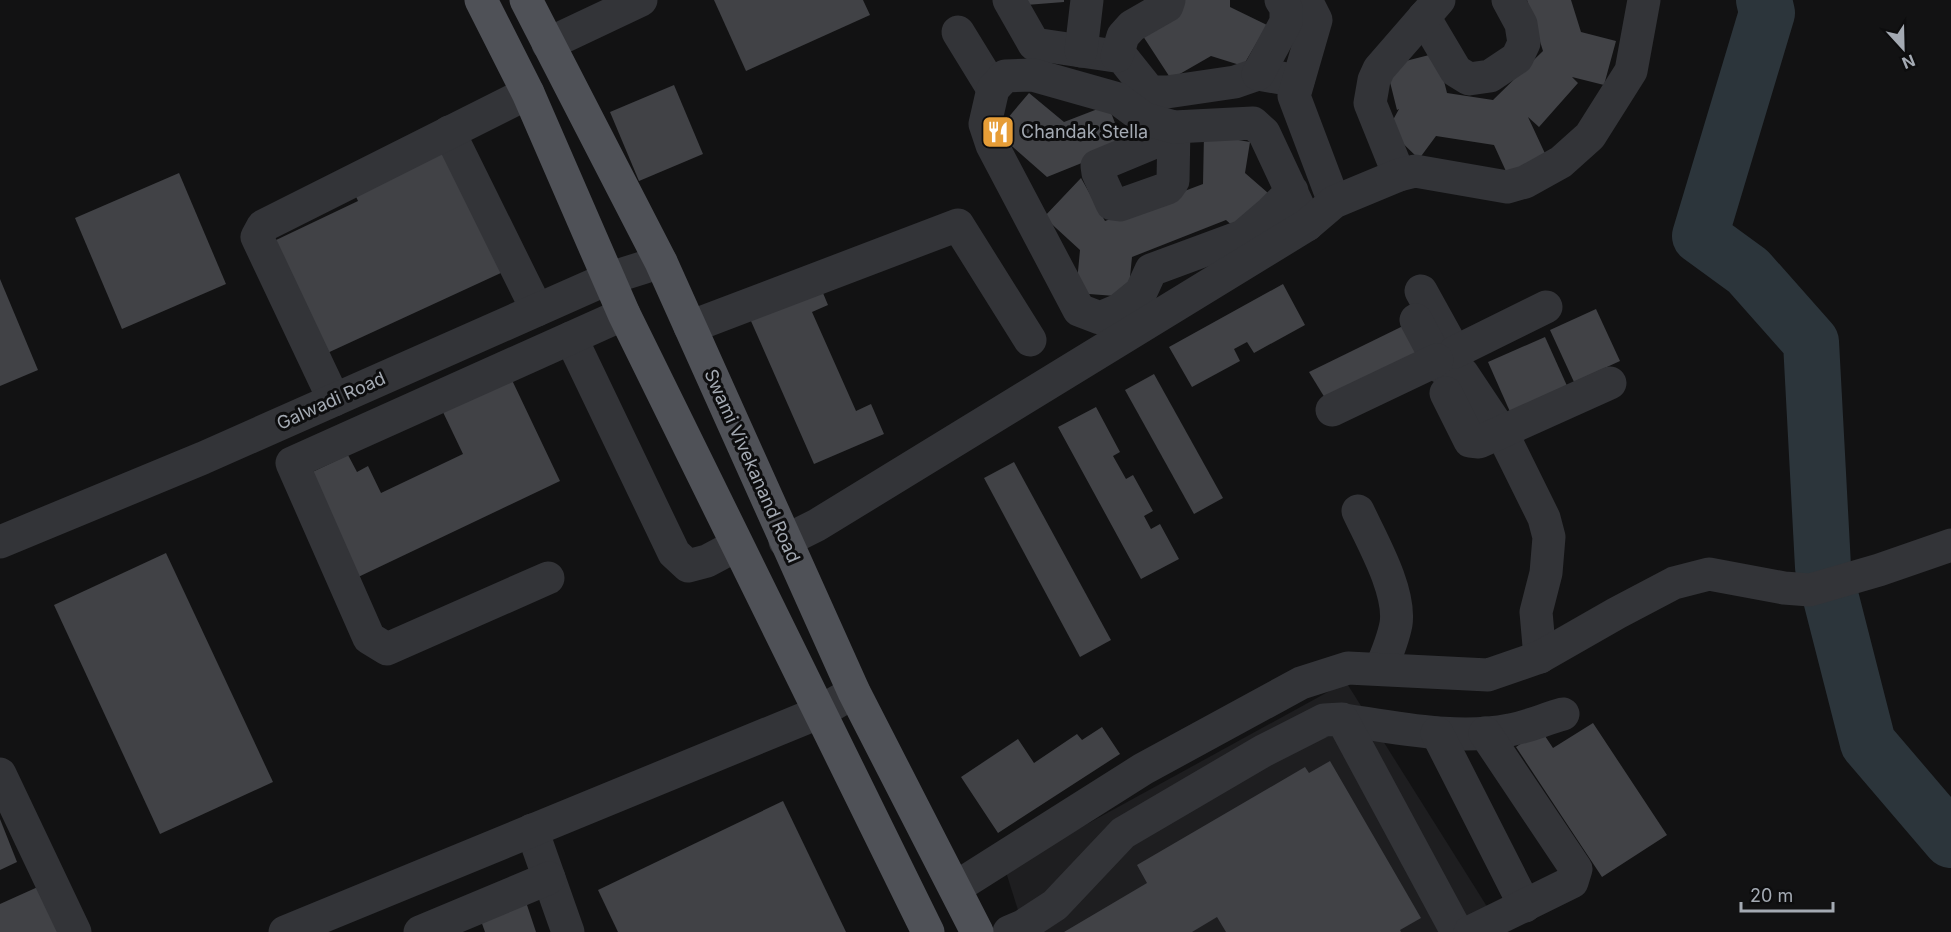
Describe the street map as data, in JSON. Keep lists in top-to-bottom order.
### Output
{
  "streets": {
    "main road": ["Swami Vivekanand Road"],
    "street": ["Galwadi Road"]
  },
  "crossings": [
    ["Galwadi Road", "Swami Vivekanand Road"]
  ],
  "places": {
    "restaurant": ["Chandak Stella"]
  },
  "scale_bar": "20 m",
  "north": "bottom"
}
